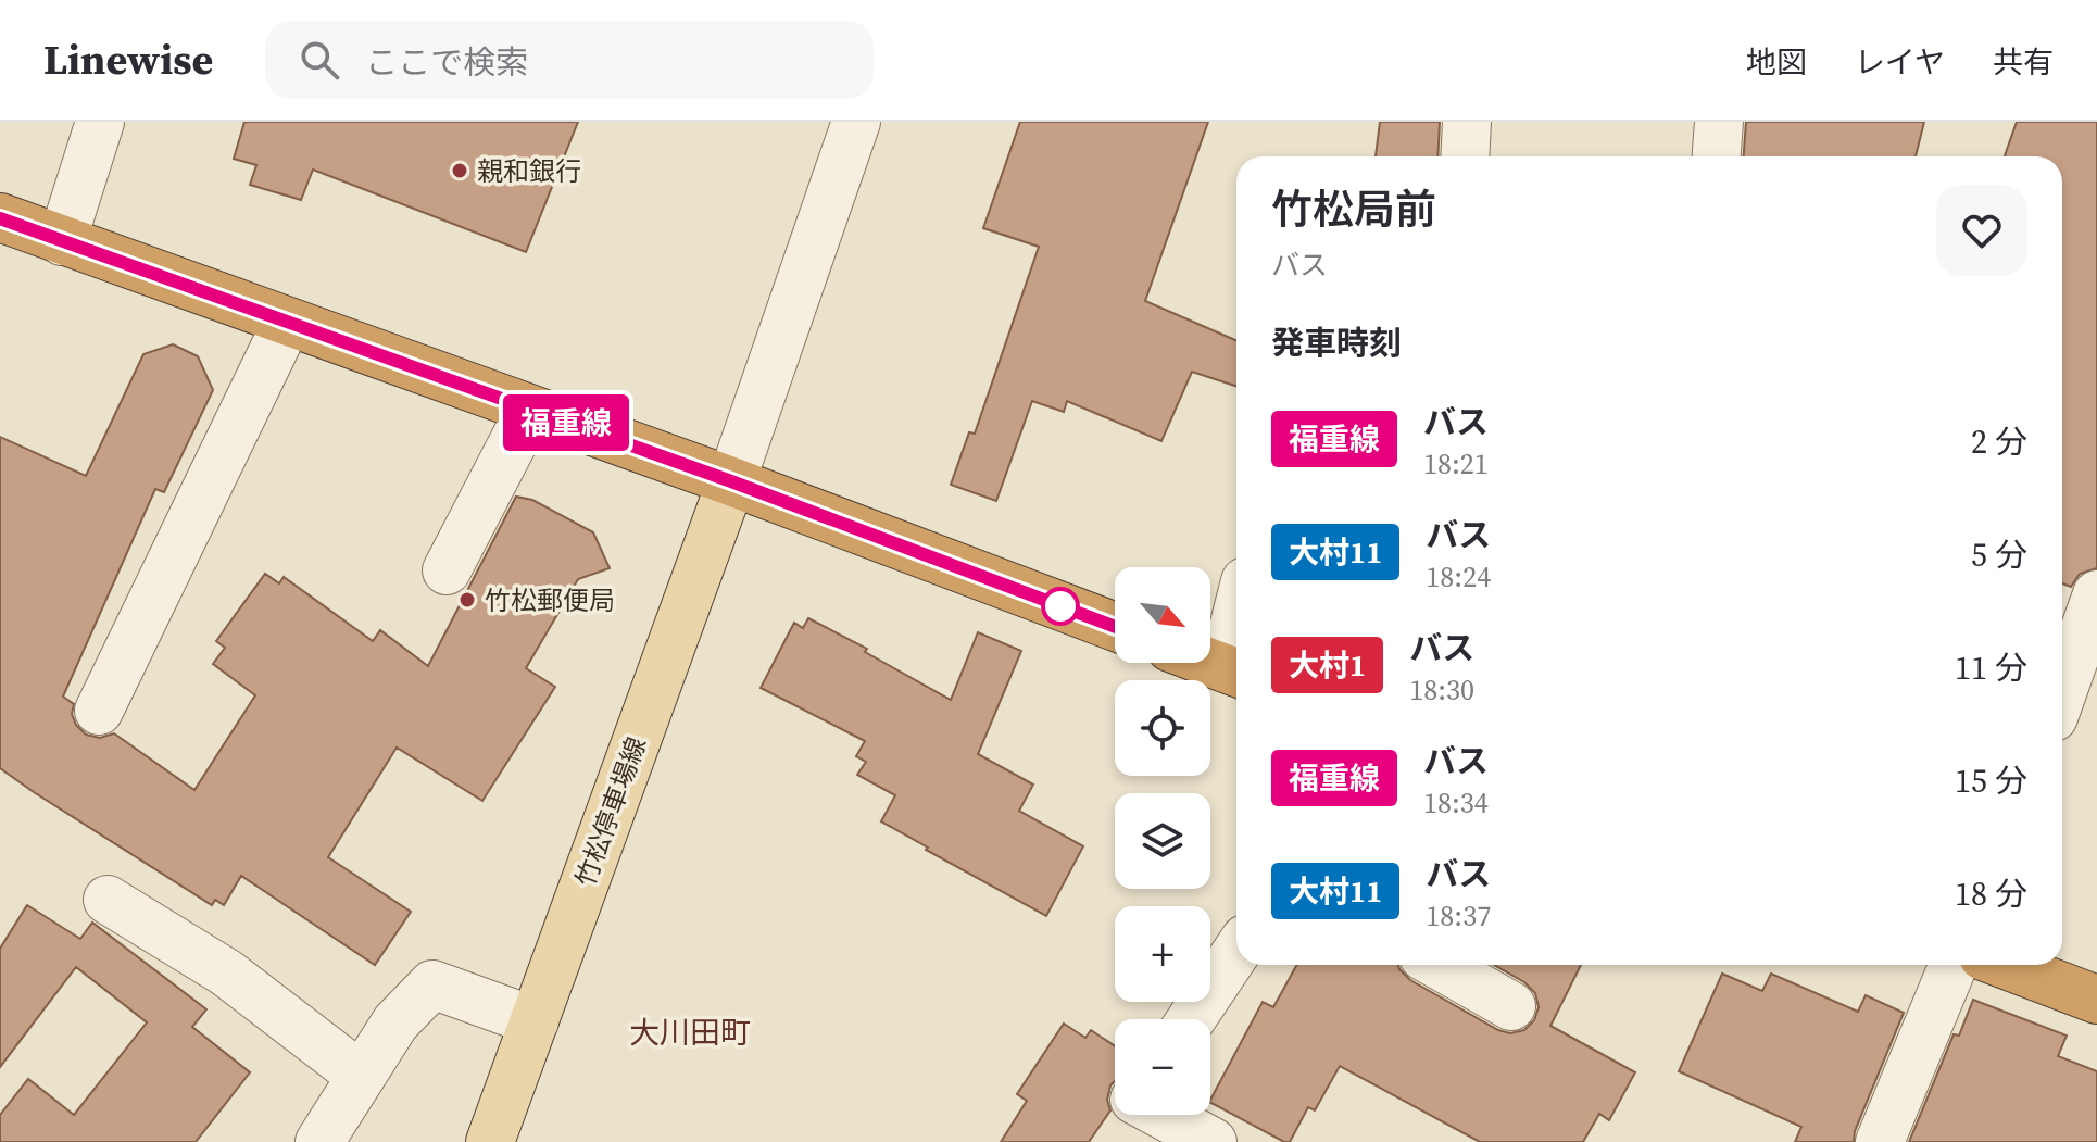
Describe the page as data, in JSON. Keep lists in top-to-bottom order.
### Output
{
  "streets": {
    "main road": ["竹松停車場線"]
  },
  "districts": ["大川田町"],
  "places": ["親和銀行", "竹松郵便局"],
  "lines": ["bus line 福重線"],
  "north": "bottom right",
  "page": {
    "header": "Linewise",
    "search": "ここで検索",
    "nav": ["地図", "レイヤ", "共有"],
    "on_map": "福重線",
    "heading": [
      ["竹松局前", "バス"],
      "発車時刻"
    ],
    "list": [
      {
        "mark": "福重線",
        "name": "バス",
        "note": "18:21",
        "value": "2 分"
      },
      {
        "mark": "大村11",
        "name": "バス",
        "note": "18:24",
        "value": "5 分"
      },
      {
        "mark": "大村1",
        "name": "バス",
        "note": "18:30",
        "value": "11 分"
      },
      {
        "mark": "福重線",
        "name": "バス",
        "note": "18:34",
        "value": "15 分"
      },
      {
        "mark": "大村11",
        "name": "バス",
        "note": "18:37",
        "value": "18 分"
      }
    ],
    "map_buttons": ["+", "−"]
  }
}
